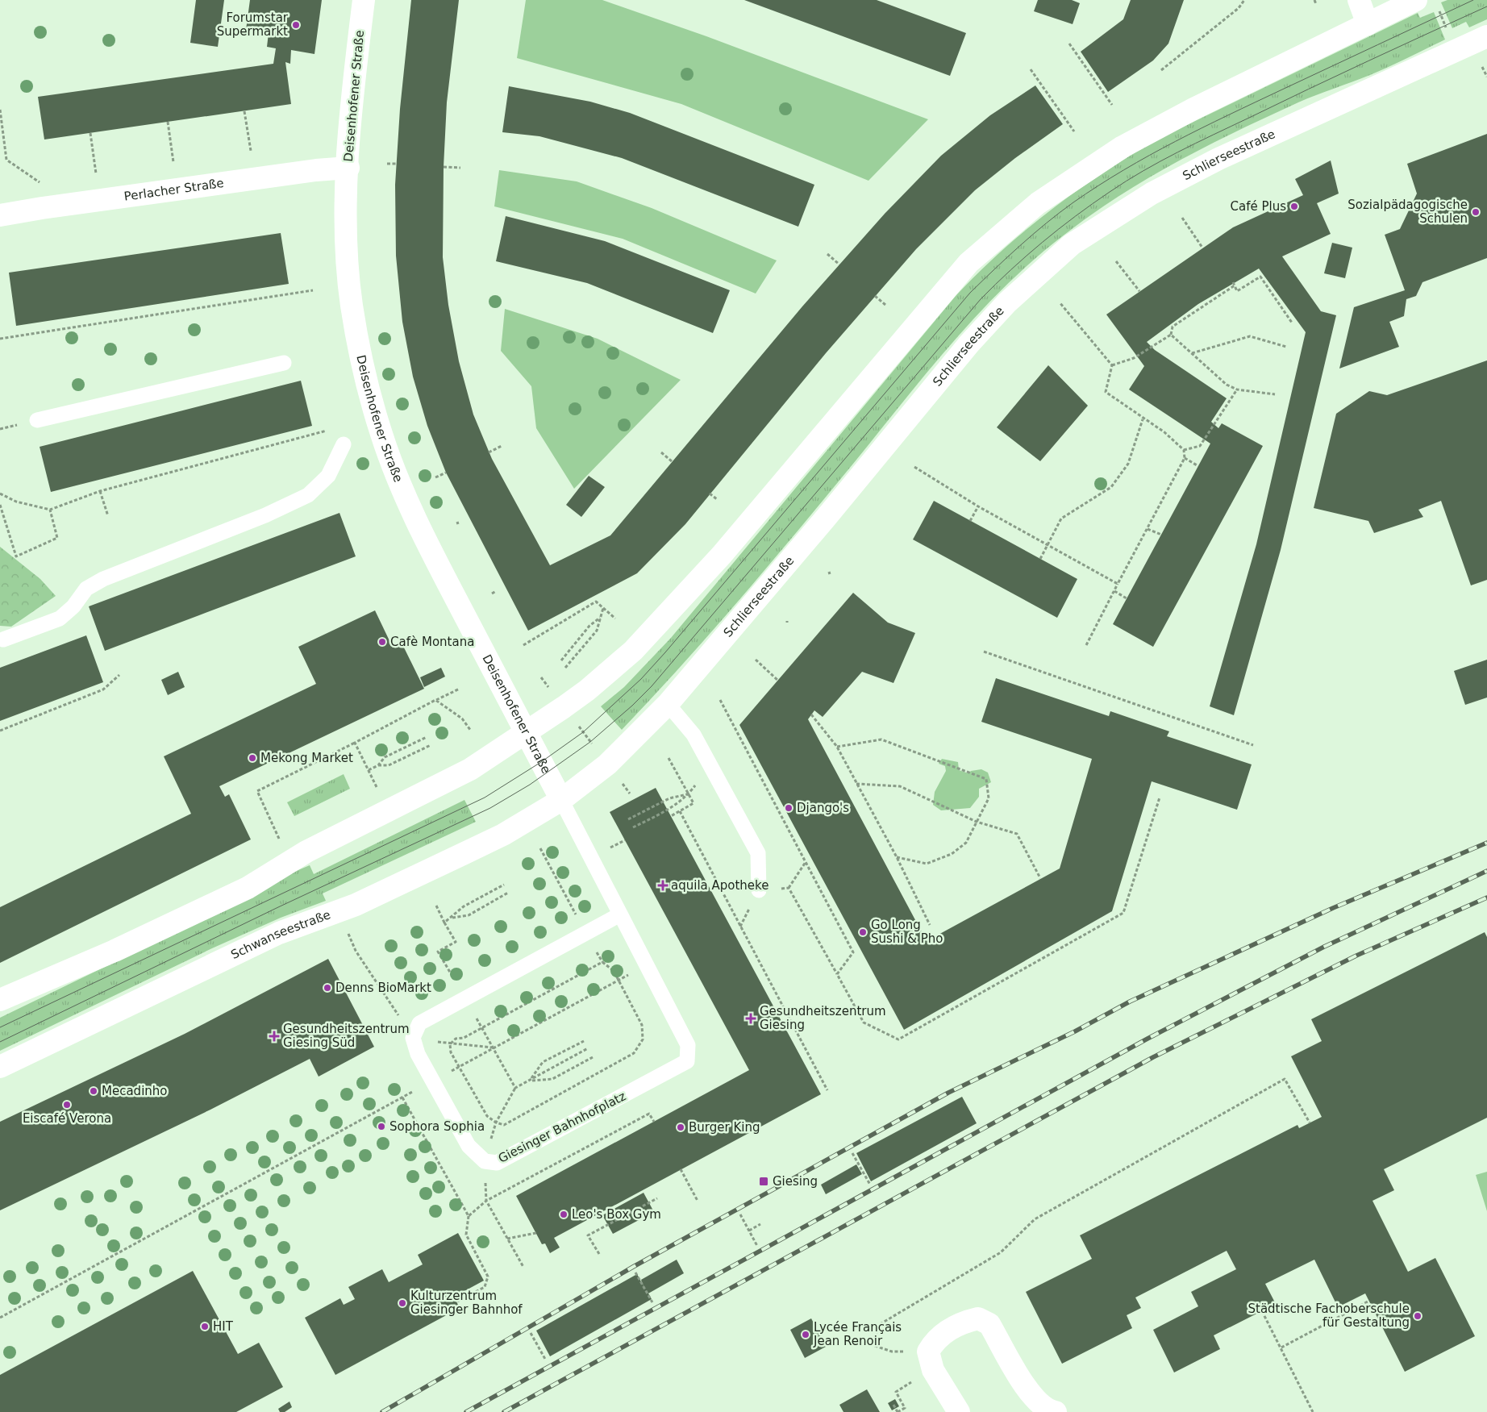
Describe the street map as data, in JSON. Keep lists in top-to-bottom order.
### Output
{
  "streets": {
    "main road": [
      "Deisenhofener Straße",
      "Schlierseestraße",
      "Perlacher Straße",
      "Schwanseestraße"
    ],
    "lane": ["Giesinger Bahnhofplatz"]
  },
  "crossings": [
    ["Deisenhofener Straße", "Schlierseestraße"],
    ["Deisenhofener Straße", "Perlacher Straße"],
    ["Deisenhofener Straße", "Schwanseestraße"],
    ["Deisenhofener Straße", "Giesinger Bahnhofplatz"],
    ["Schlierseestraße", "Schwanseestraße"],
    ["Schlierseestraße", "Giesinger Bahnhofplatz"],
    ["Schwanseestraße", "Giesinger Bahnhofplatz"]
  ],
  "places": {
    "other": [
      "Forumstar Supermarkt",
      "Café Plus",
      "Sozialpädagogische Schulen",
      "Cafè Montana",
      "Mekong Market",
      "Django's",
      "Go Long Sushi & Pho",
      "Denns BioMarkt",
      "Mecadinho",
      "Eiscafé Verona",
      "Sophora Sophia",
      "Burger King",
      "Leo's Box Gym",
      "Kulturzentrum Giesinger Bahnhof",
      "Städtische Fachoberschule für Gestaltung",
      "HIT",
      "Lycée Français Jean Renoir"
    ],
    "health": ["aquila Apotheke", "Gesundheitszentrum Giesing", "Gesundheitszentrum Giesing Süd"],
    "transit": ["Giesing"]
  }
}
